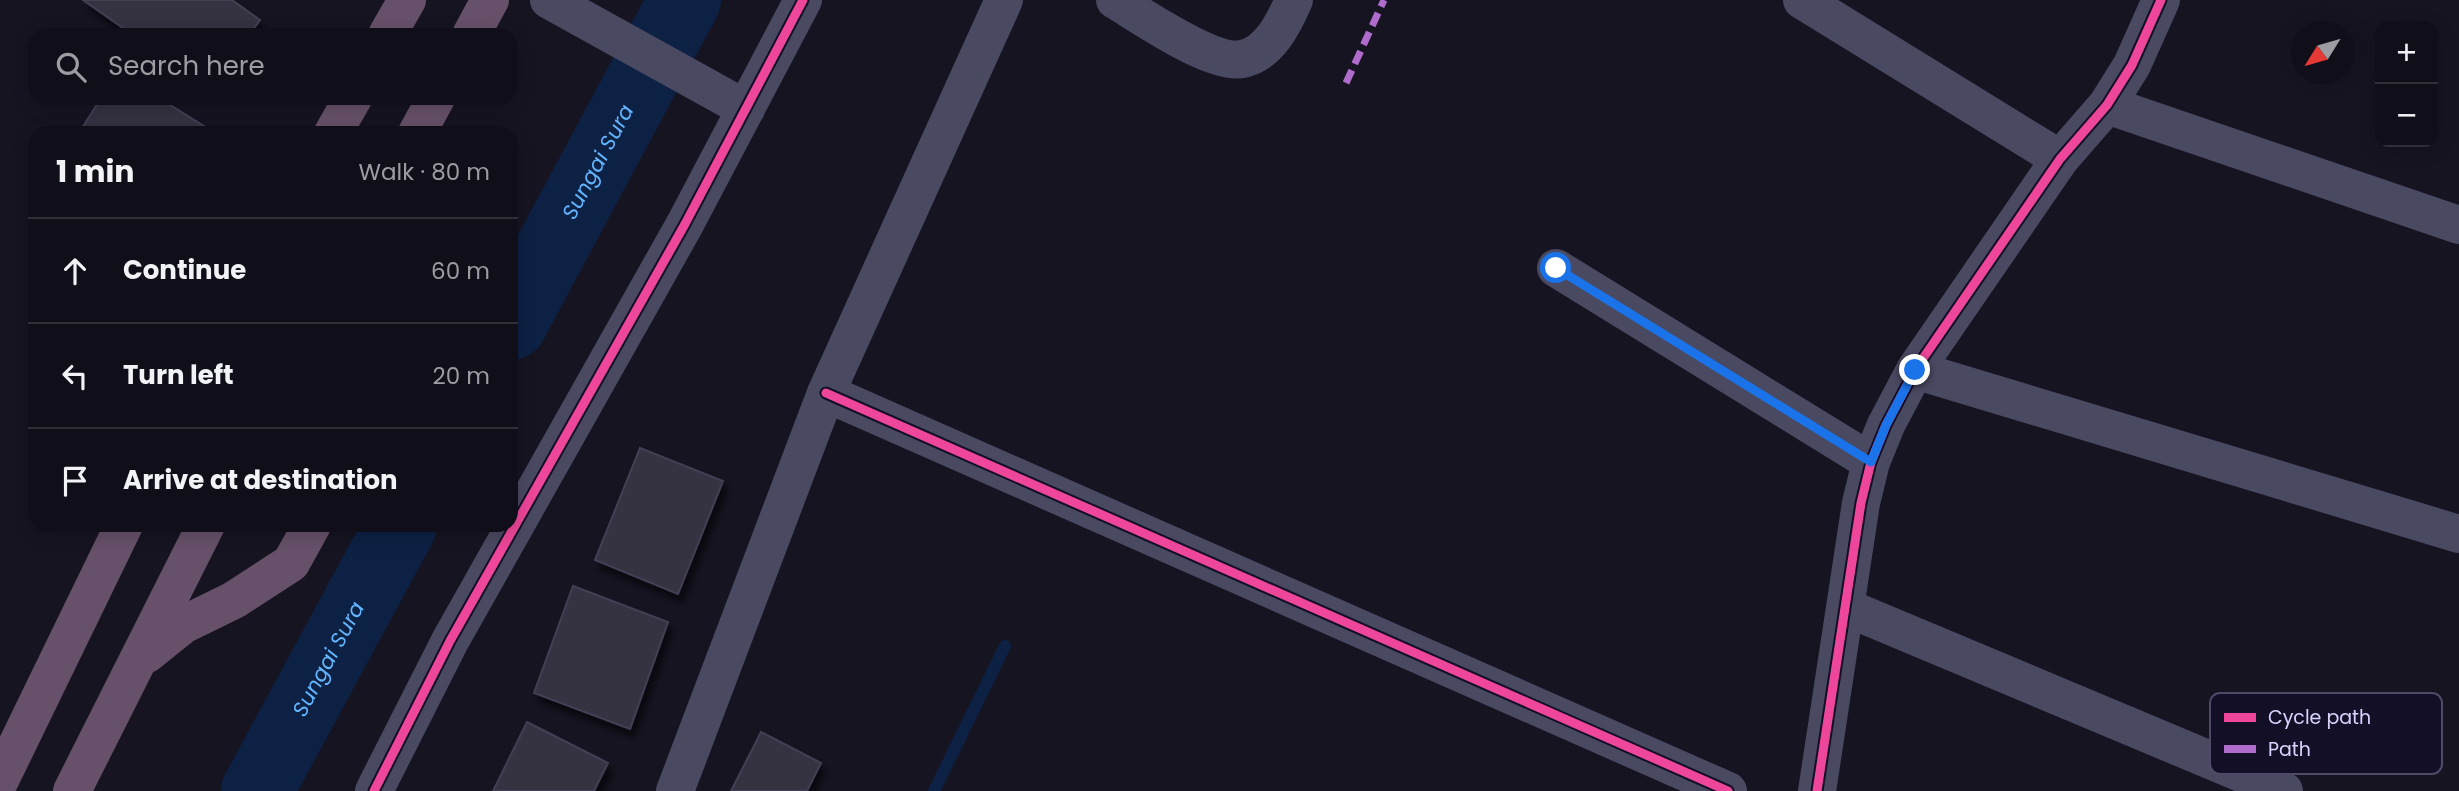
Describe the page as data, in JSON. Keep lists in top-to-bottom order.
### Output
{
  "water": ["Sungai Sura"],
  "legend": ["Cycle path", "Path"],
  "north": "bottom left",
  "page": {
    "map_buttons": ["+", "−"],
    "search": "Search here",
    "heading": ["1 min", "Walk · 80 m"],
    "list": [
      ["Continue", "60 m"],
      ["Turn left", "20 m"],
      "Arrive at destination"
    ]
  }
}
